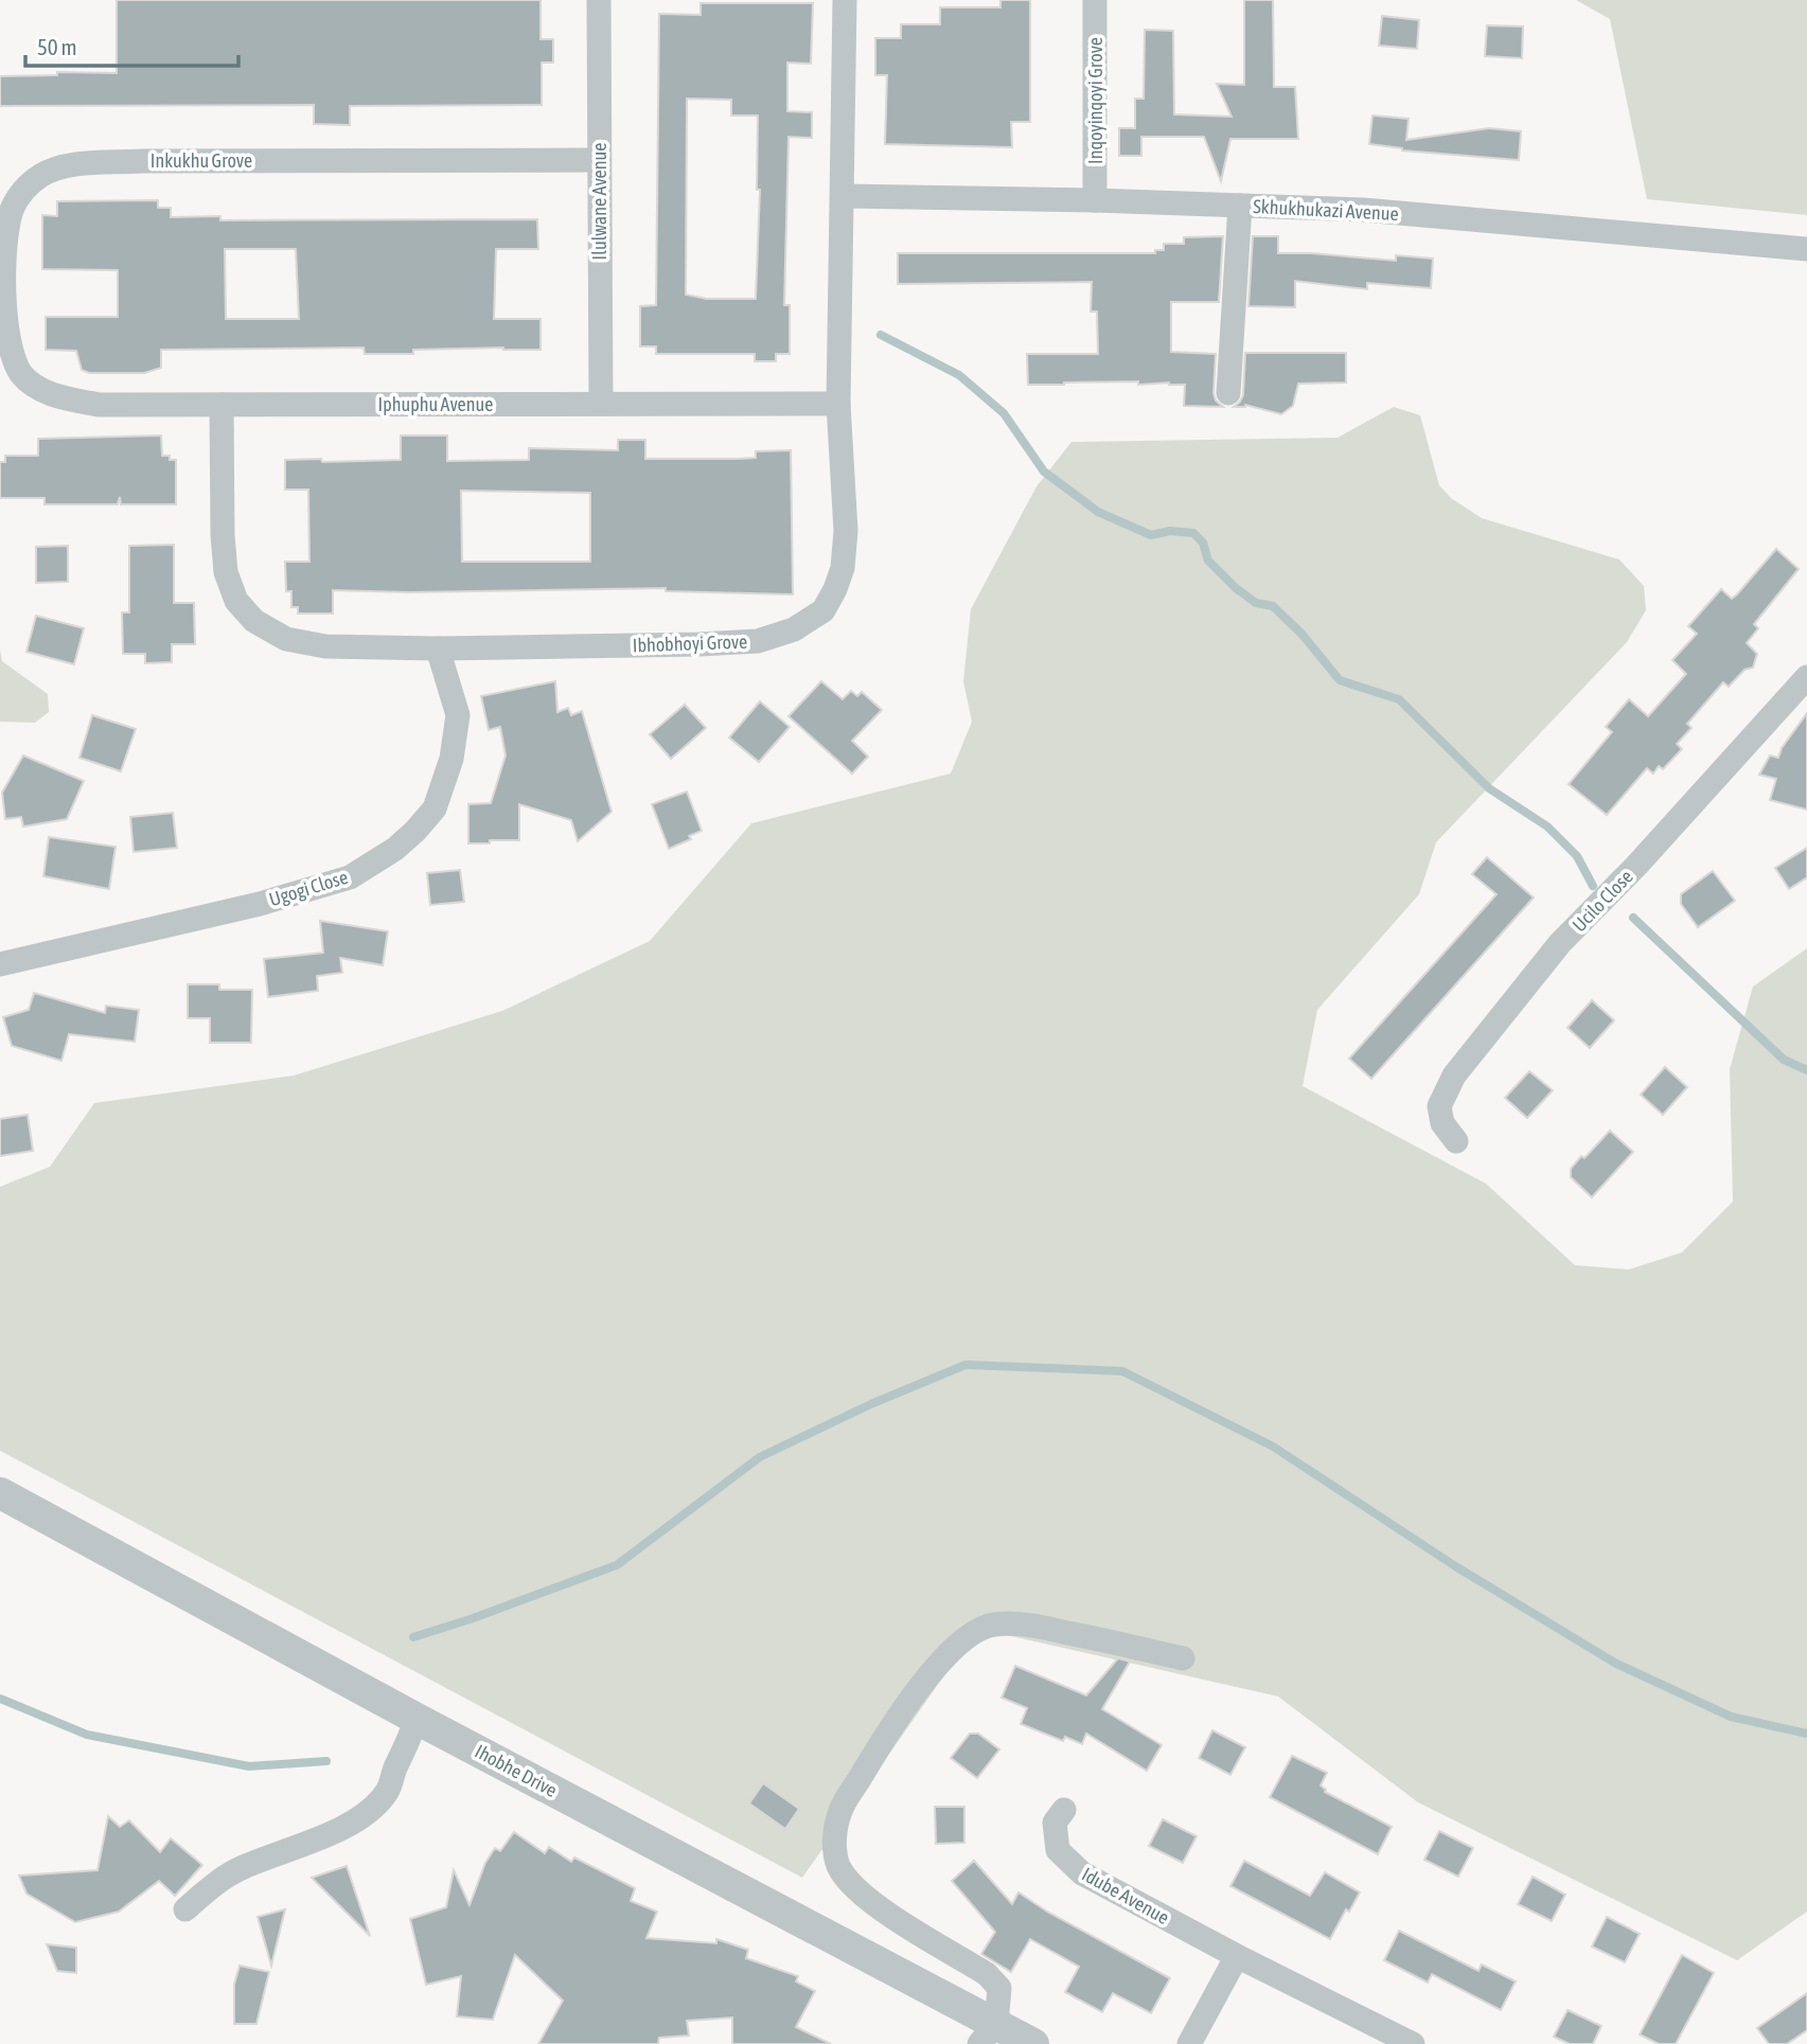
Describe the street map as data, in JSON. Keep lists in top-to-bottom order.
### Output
{
  "streets": {
    "street": [
      "Inqoyinqoyi Grove",
      "Inkukhu Grove",
      "Ilulwane Avenue",
      "Skhukhukazi Avenue",
      "Iphuphu Avenue",
      "Ibhobhoyi Grove",
      "Ugogi Close",
      "Ucilo Close",
      "Ihobhe Drive",
      "Idube Avenue"
    ]
  },
  "crossings": [
    ["Inqoyinqoyi Grove", "Skhukhukazi Avenue"],
    ["Inkukhu Grove", "Ilulwane Avenue"],
    ["Inkukhu Grove", "Iphuphu Avenue"],
    ["Ilulwane Avenue", "Iphuphu Avenue"],
    ["Skhukhukazi Avenue", "Ibhobhoyi Grove"],
    ["Iphuphu Avenue", "Ibhobhoyi Grove"],
    ["Ibhobhoyi Grove", "Ugogi Close"]
  ],
  "scale_bar": "50 m"
}
